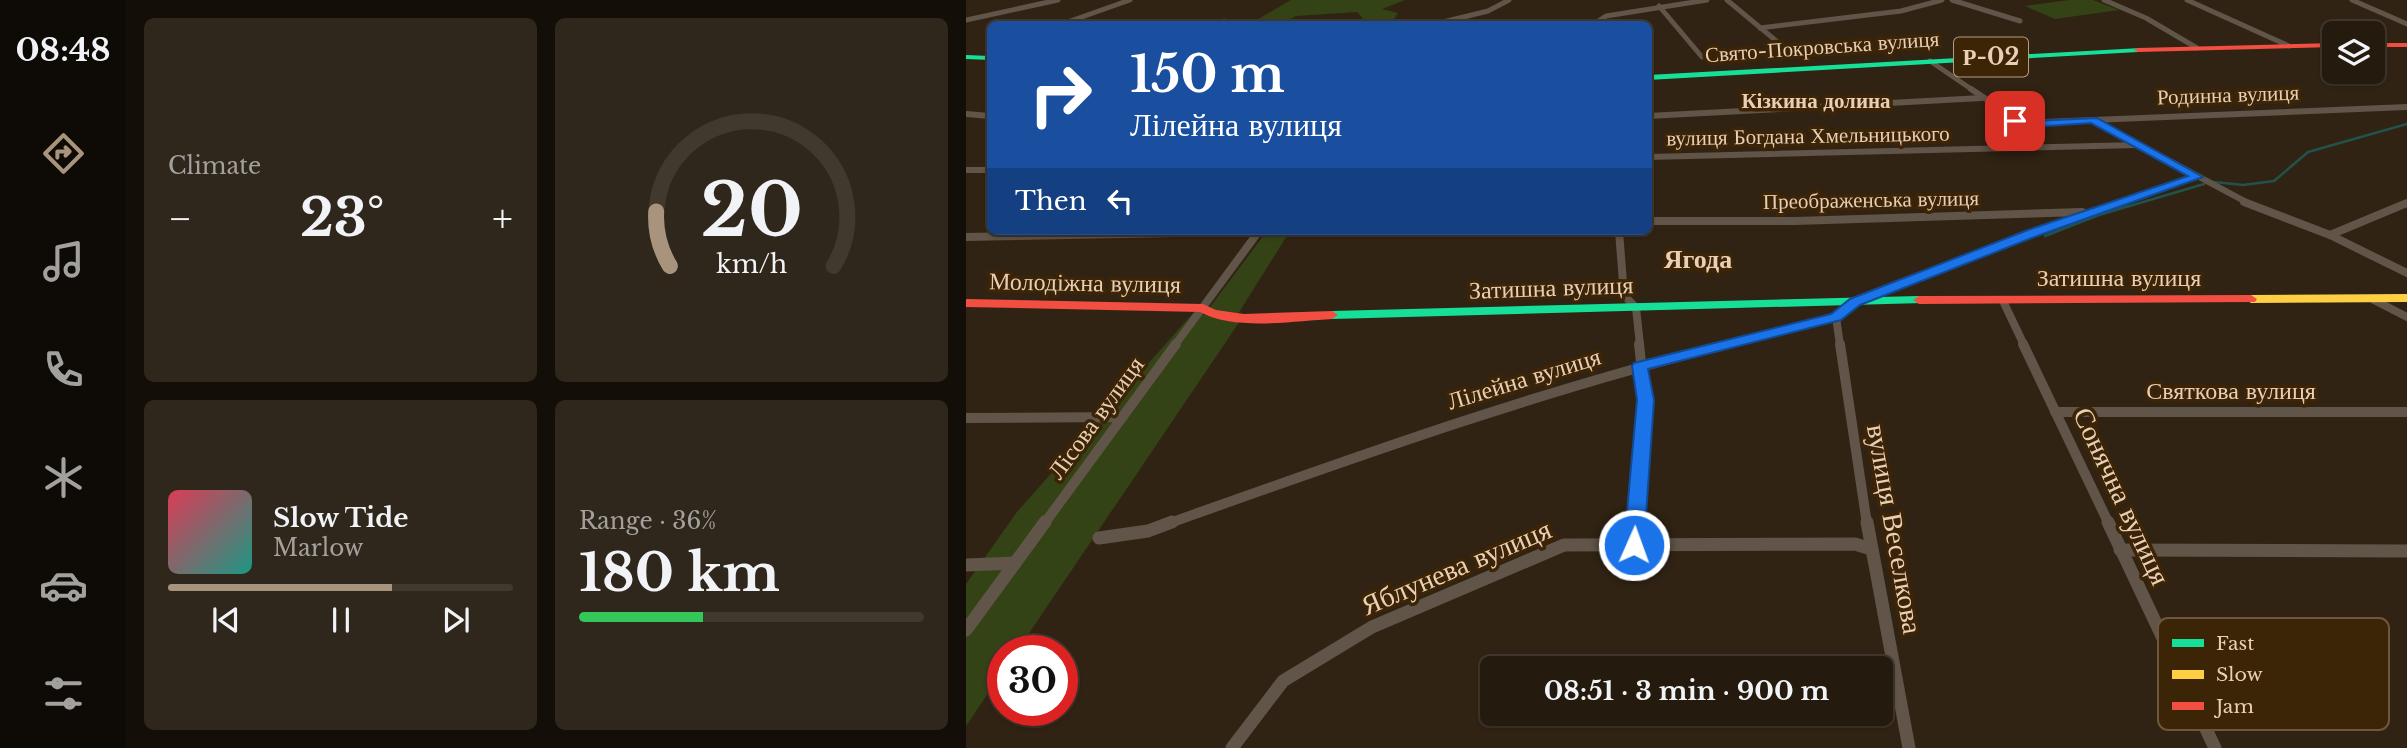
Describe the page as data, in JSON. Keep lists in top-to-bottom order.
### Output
{
  "streets": {
    "street": [
      "Свято-Покровська вулиця",
      "Р-02",
      "Родинна вулиця",
      "вулиця Богдана Хмельницького",
      "Преображенська вулиця",
      "Затишна вулиця",
      "Молодіжна вулиця",
      "Лілейна вулиця",
      "Святкова вулиця",
      "Лісова вулиця",
      "Сонячна вулиця",
      "вулиця Веселкова",
      "Яблунева вулиця"
    ]
  },
  "crossings": [
    ["Свято-Покровська вулиця", "Родинна вулиця"],
    ["Преображенська вулиця", "Лілейна вулиця"],
    ["Затишна вулиця", "Молодіжна вулиця"],
    ["Затишна вулиця", "Лілейна вулиця"],
    ["Затишна вулиця", "Лісова вулиця"],
    ["Затишна вулиця", "Сонячна вулиця"],
    ["Молодіжна вулиця", "Лісова вулиця"],
    ["Лілейна вулиця", "вулиця Веселкова"],
    ["Святкова вулиця", "Сонячна вулиця"],
    ["вулиця Веселкова", "Яблунева вулиця"]
  ],
  "districts": ["Кізкина долина", "Ягода"],
  "legend": ["Fast", "Slow", "Jam"],
  "page": {
    "tabs": "08:48",
    "tile": [
      "Climate",
      ["Range · 36%", "180 km"]
    ],
    "turn": ["150 m", "Лілейна вулиця"],
    "then": "Then",
    "heat": ["−", "23°", "+"],
    "song": ["Slow Tide", "Marlow"],
    "limit": "30",
    "trip": "08:51 · 3 min · 900 m",
    "gauge": ["20", "km/h"]
  }
}
